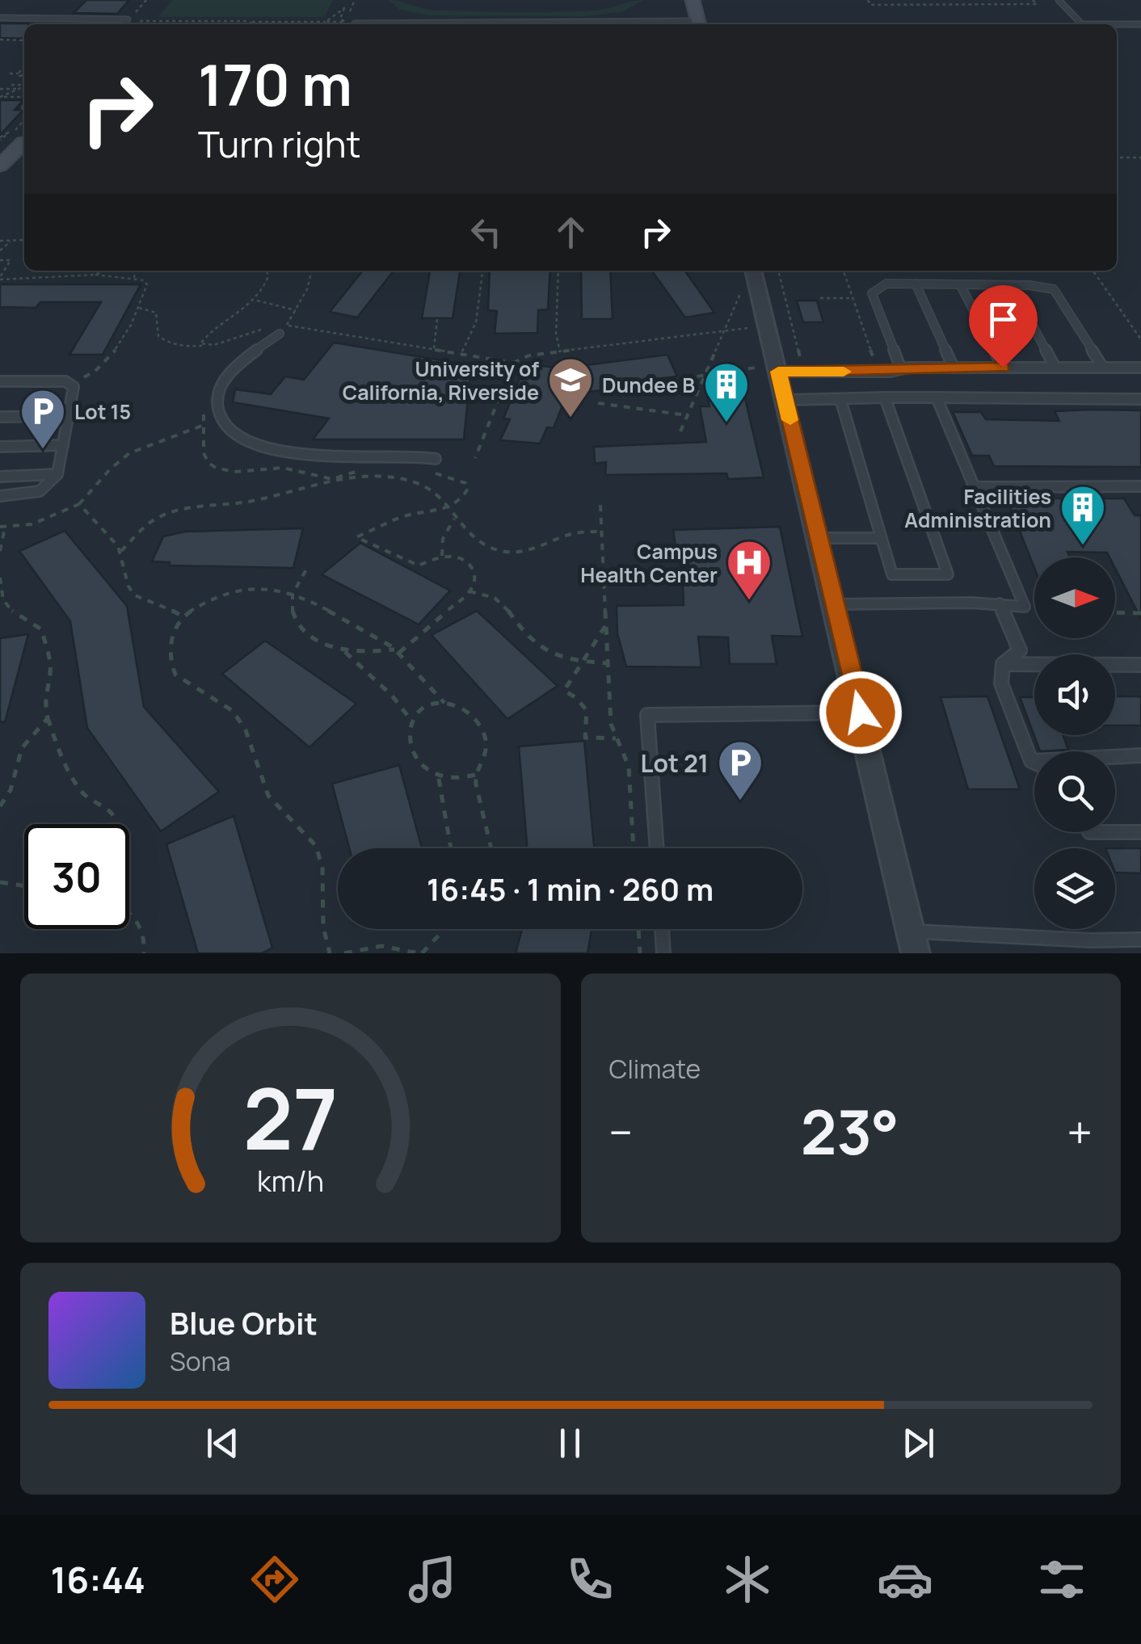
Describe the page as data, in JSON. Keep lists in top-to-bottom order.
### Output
{
  "places": {
    "school or university": ["University of California, Riverside"],
    "building": ["Dundee B", "Facilities Administration"],
    "parking": ["Lot 15", "Lot 21"],
    "hospital": ["Campus Health Center"]
  },
  "north": "right",
  "page": {
    "turn": ["170 m", "Turn right"],
    "limit": "30",
    "trip": "16:45 · 1 min · 260 m",
    "tile": "Climate",
    "heat": ["−", "23°", "+"],
    "song": ["Blue Orbit", "Sona"],
    "tabs": "16:44",
    "gauge": ["27", "km/h"]
  }
}
